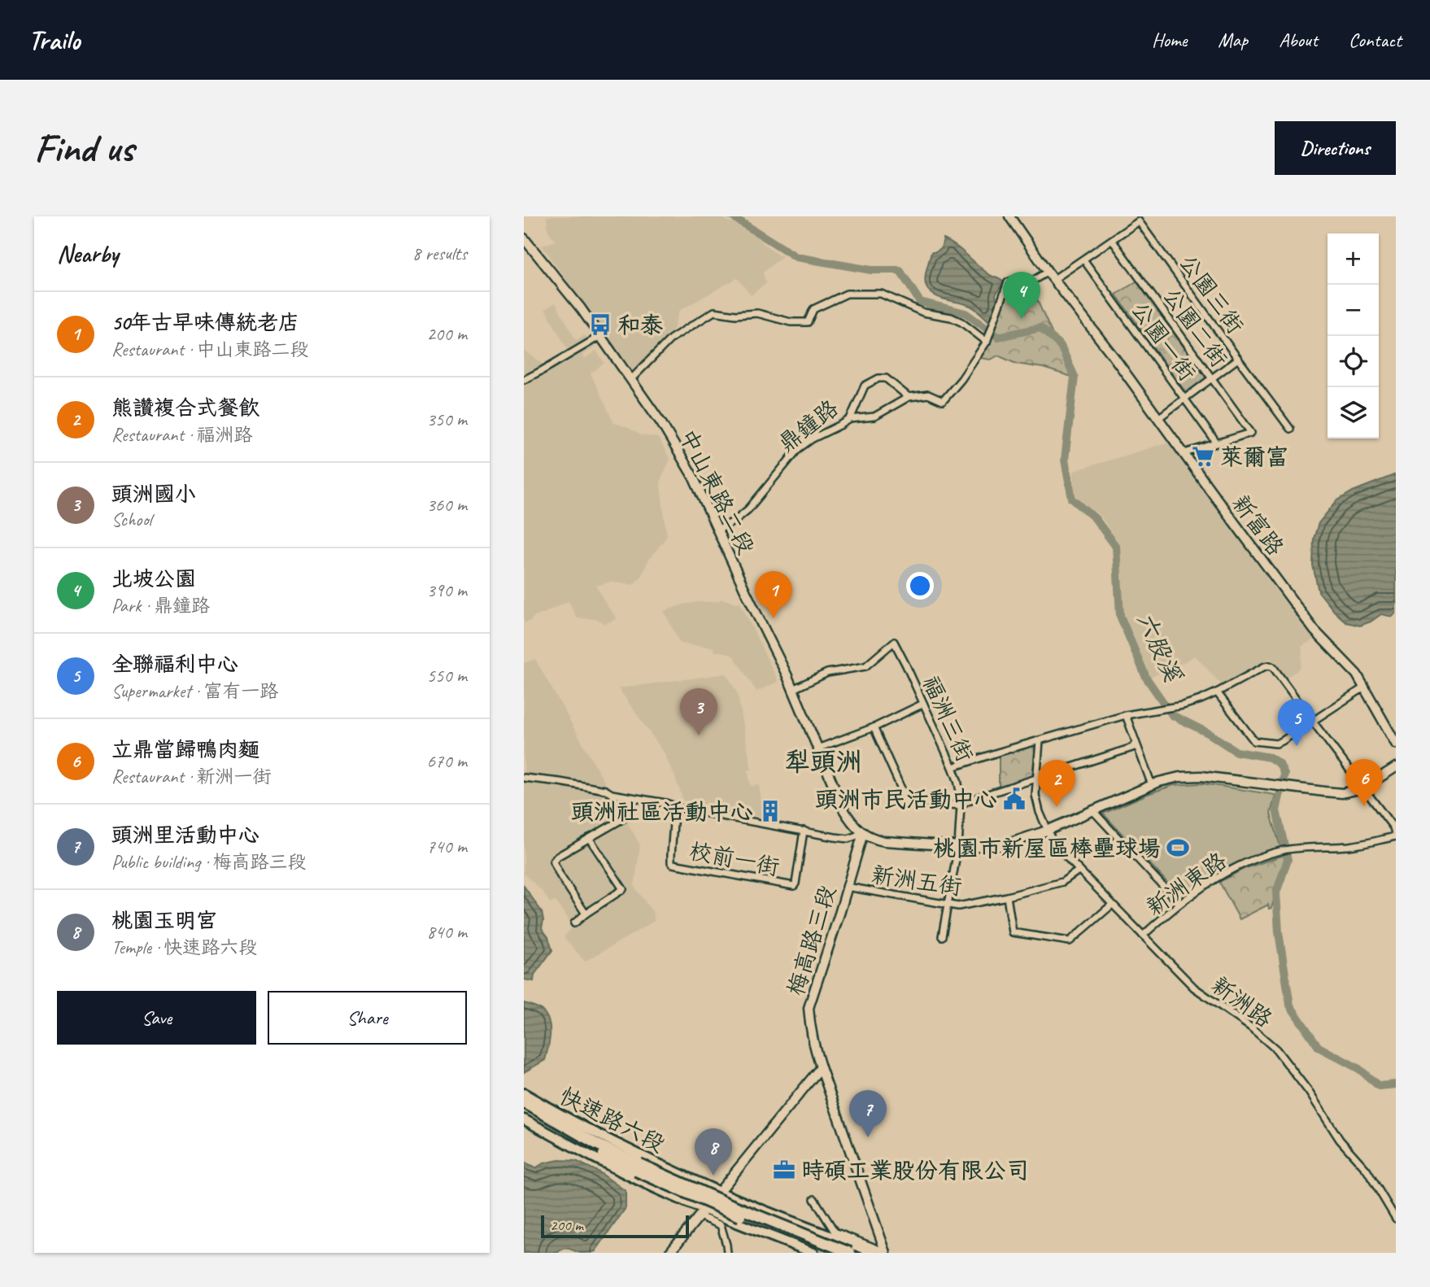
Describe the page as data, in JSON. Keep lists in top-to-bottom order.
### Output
{
  "streets": {
    "main road": ["快速路六段"],
    "street": [
      "公園三街",
      "公園二街",
      "公園一街",
      "鼎鐘路",
      "中山東路二段",
      "新富路",
      "福洲三街",
      "校前一街",
      "新洲五街",
      "新洲東路",
      "梅高路三段",
      "新洲路"
    ]
  },
  "crossings": [
    ["公園三街", "公園二街"],
    ["公園二街", "公園一街"],
    ["鼎鐘路", "中山東路二段"],
    ["中山東路二段", "福洲三街"],
    ["中山東路二段", "梅高路三段"],
    ["福洲三街", "新洲五街"],
    ["新洲五街", "梅高路三段"],
    ["新洲五街", "新洲路"],
    ["新洲東路", "新洲路"]
  ],
  "districts": ["犁頭洲"],
  "water": ["六股溪"],
  "places": {
    "bus stop": ["和泰"],
    "supermarket": ["萊爾富"],
    "public building": ["頭洲市民活動中心"],
    "building": ["頭洲社區活動中心"],
    "sports": ["桃園市新屋區棒壘球場"],
    "office": ["時碩工業股份有限公司"]
  },
  "scale_bar": "200 m",
  "page": {
    "header": "Trailo",
    "nav": [
      "Home",
      "Map",
      "About",
      "Contact"
    ],
    "buttons": [
      "Directions",
      ["Save", "Share"]
    ],
    "title": "Find us",
    "heading": ["Nearby", "8 results"],
    "map_buttons": ["+", "−"],
    "pins": [
      "4",
      "1",
      "3",
      "5",
      "6",
      "2",
      "7",
      "8"
    ],
    "list": [
      {
        "mark": "1",
        "name": "50年古早味傳統老店",
        "note": "Restaurant · 中山東路二段",
        "value": "200 m"
      },
      {
        "mark": "2",
        "name": "熊讚複合式餐飲",
        "note": "Restaurant · 福洲路",
        "value": "350 m"
      },
      {
        "mark": "3",
        "name": "頭洲國小",
        "note": "School",
        "value": "360 m"
      },
      {
        "mark": "4",
        "name": "北坡公園",
        "note": "Park · 鼎鐘路",
        "value": "390 m"
      },
      {
        "mark": "5",
        "name": "全聯福利中心",
        "note": "Supermarket · 富有一路",
        "value": "550 m"
      },
      {
        "mark": "6",
        "name": "立鼎當歸鴨肉麵",
        "note": "Restaurant · 新洲一街",
        "value": "670 m"
      },
      {
        "mark": "7",
        "name": "頭洲里活動中心",
        "note": "Public building · 梅高路三段",
        "value": "740 m"
      },
      {
        "mark": "8",
        "name": "桃園玉明宮",
        "note": "Temple · 快速路六段",
        "value": "840 m"
      }
    ],
    "scale": "200 m"
  }
}
